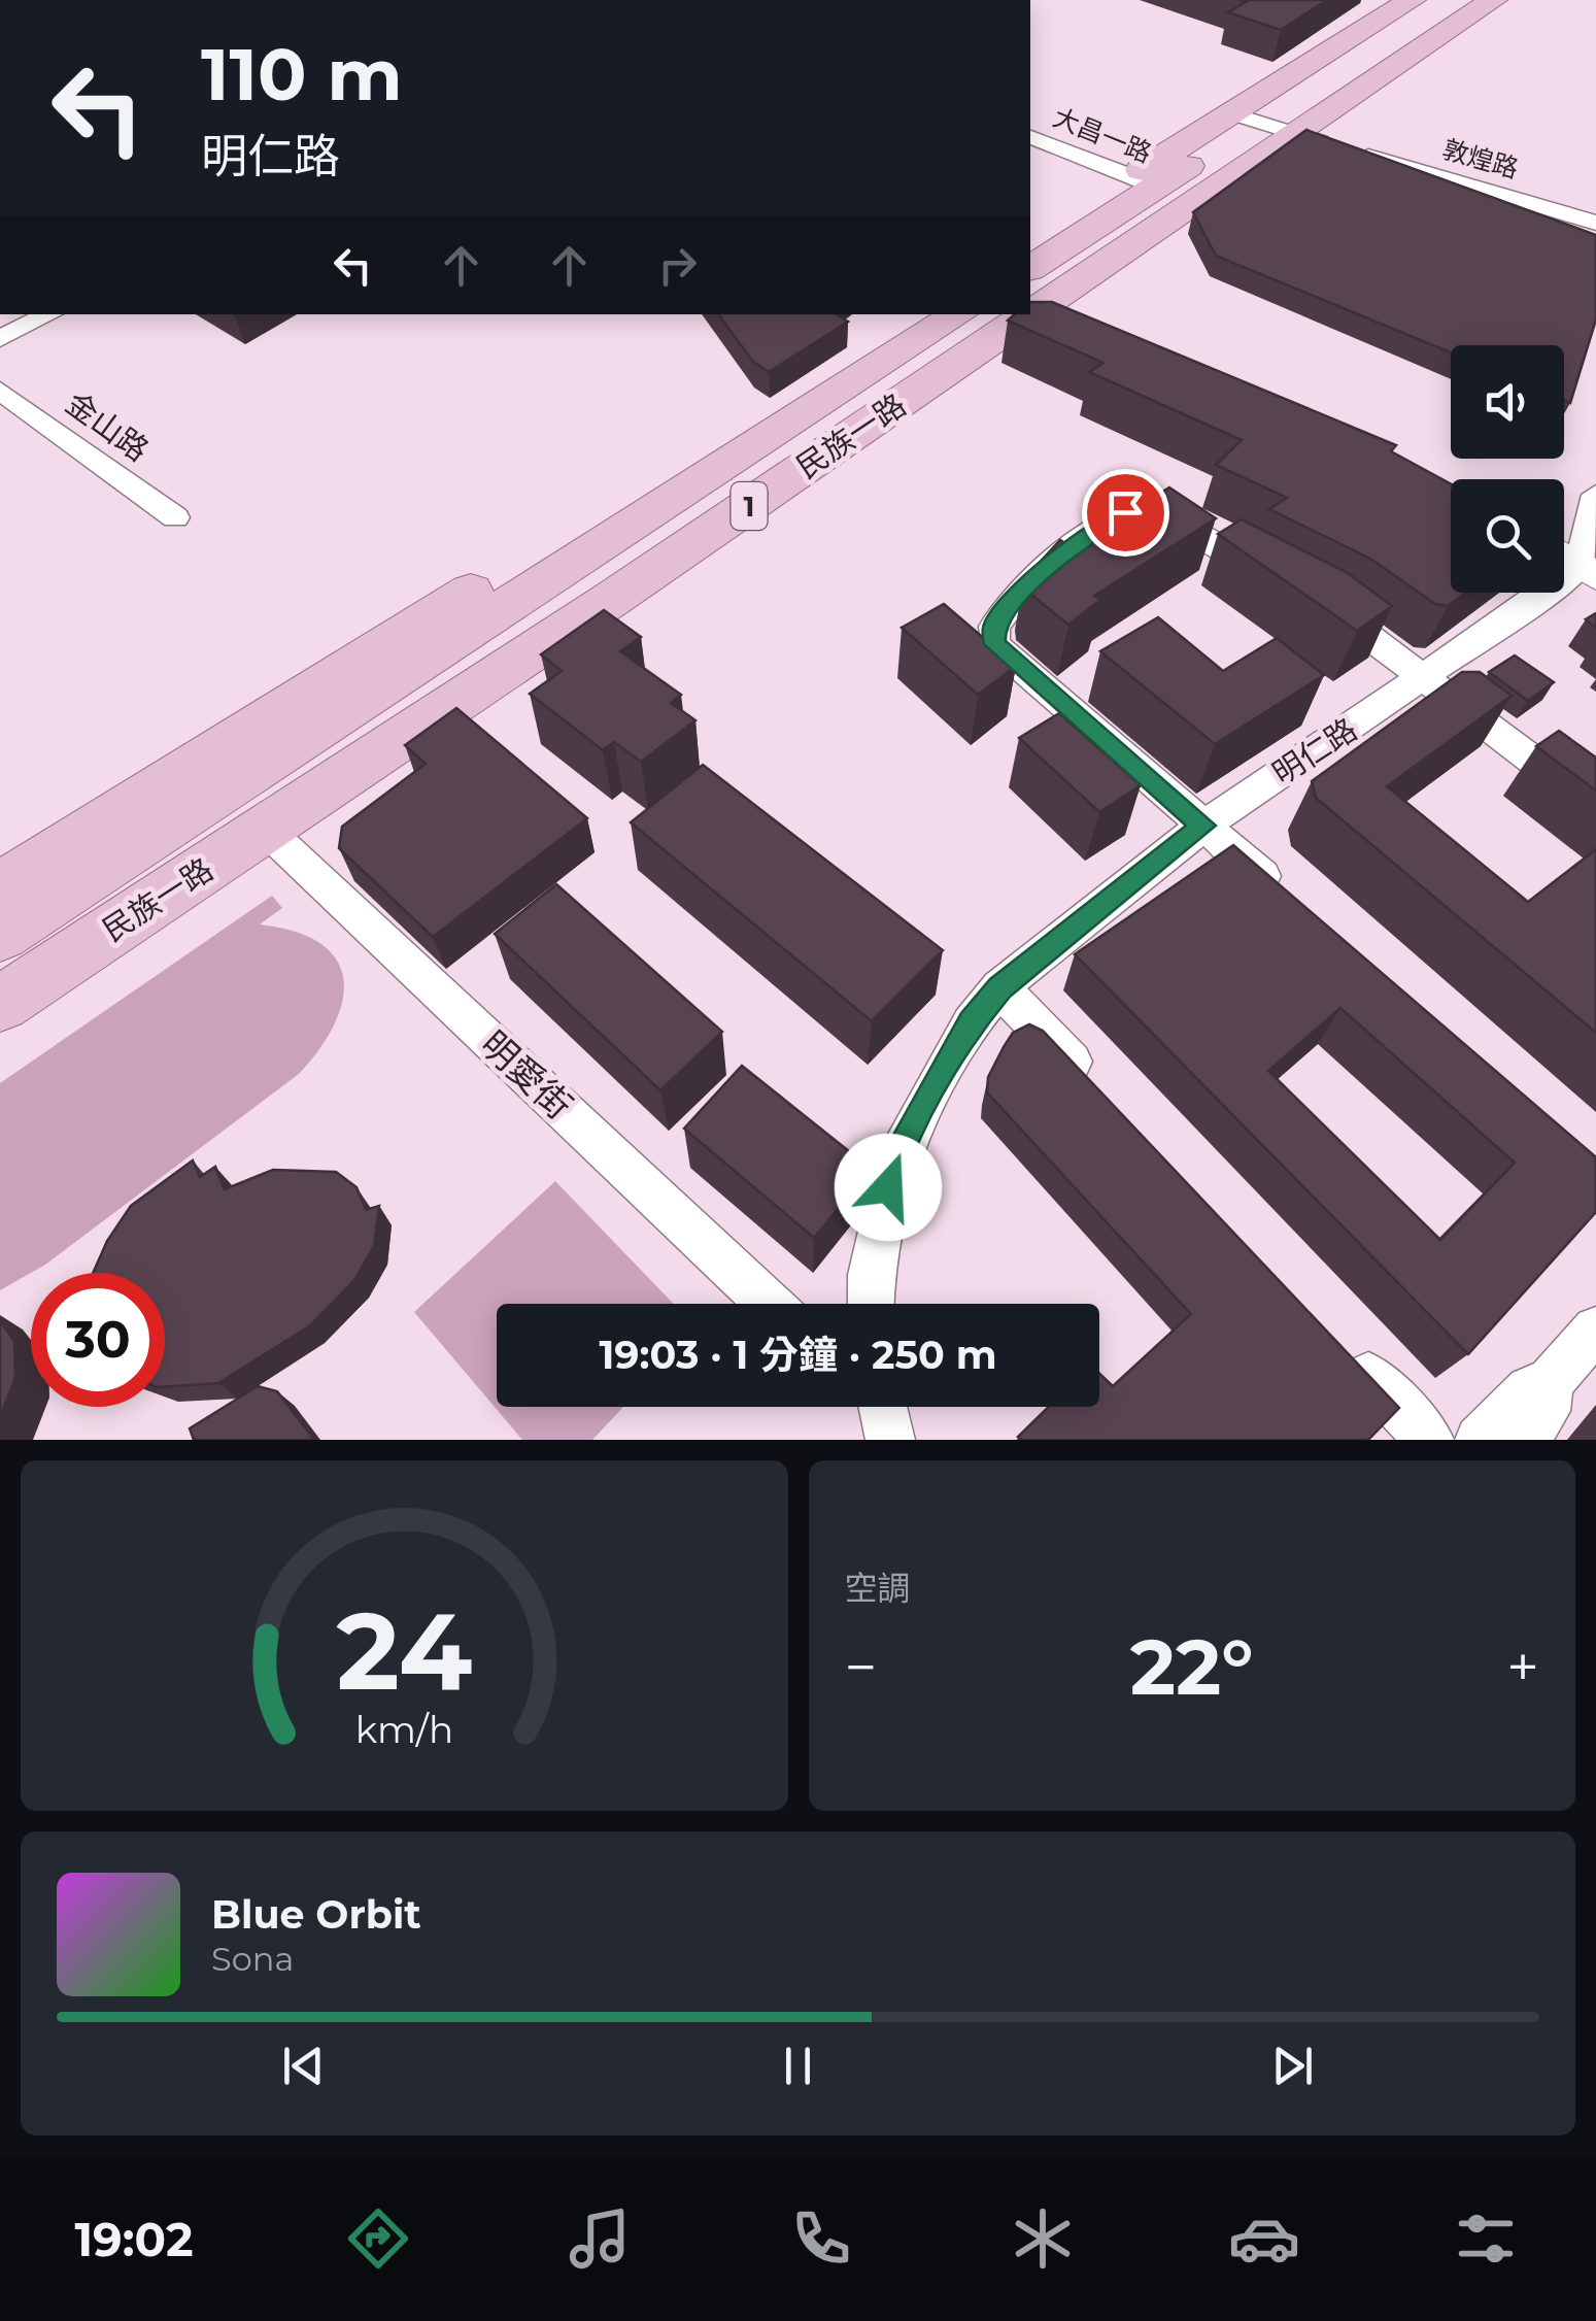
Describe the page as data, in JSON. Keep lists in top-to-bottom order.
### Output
{
  "streets": {
    "main road": ["民族一路", "1"],
    "street": [
      "大昌一路",
      "敦煌路",
      "金山路",
      "明仁路",
      "明愛街"
    ]
  },
  "crossings": [
    ["大昌一路", "民族一路"],
    ["敦煌路", "民族一路"],
    ["民族一路", "明愛街"]
  ],
  "page": {
    "turn": ["110 m", "明仁路"],
    "limit": "30",
    "trip": "19:03 · 1 分鐘 · 250 m",
    "tile": "空調",
    "heat": ["−", "22°", "+"],
    "song": ["Blue Orbit", "Sona"],
    "tabs": "19:02",
    "gauge": ["24", "km/h"]
  }
}
